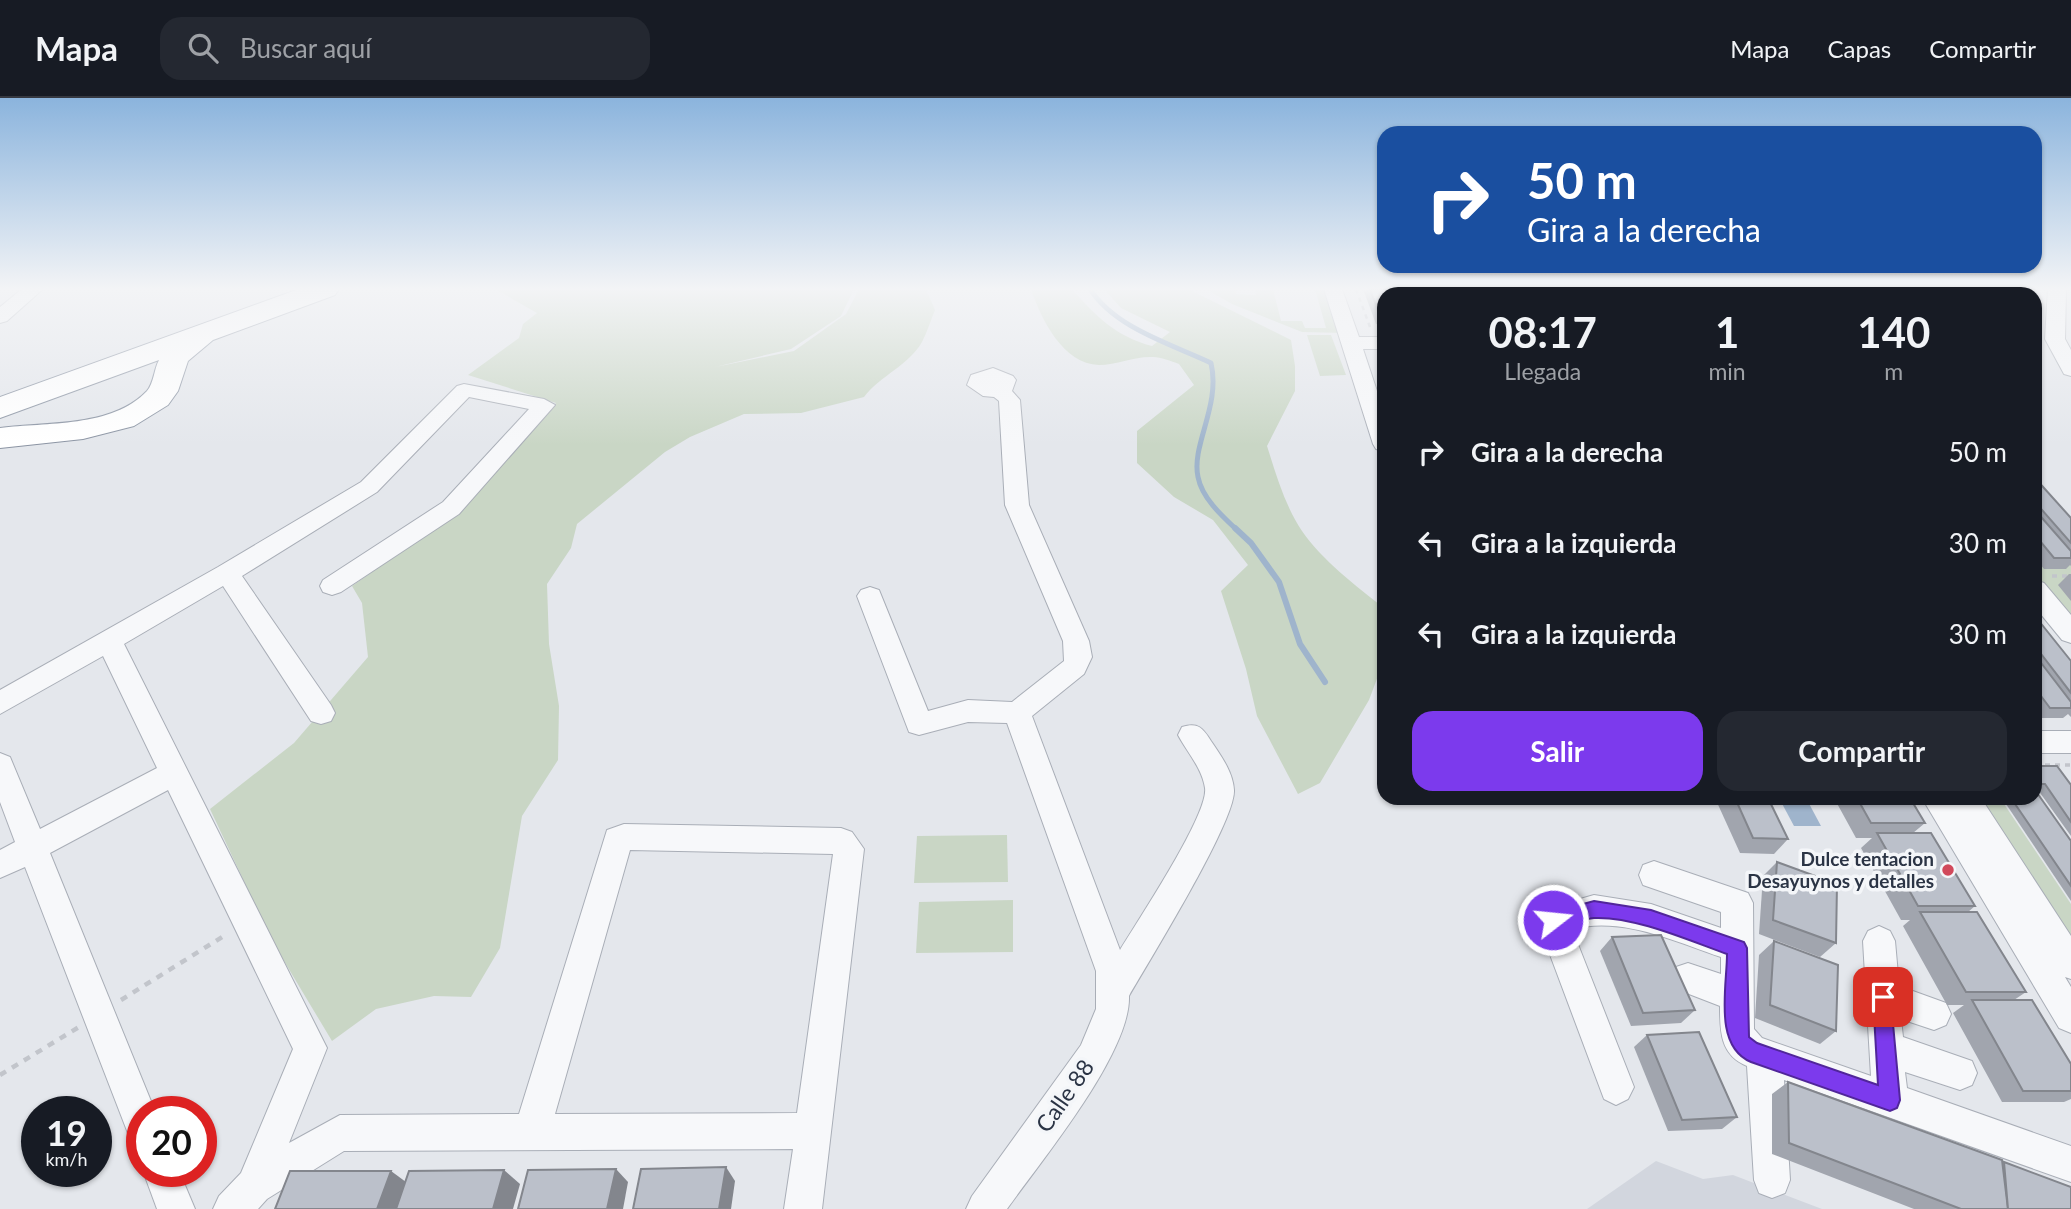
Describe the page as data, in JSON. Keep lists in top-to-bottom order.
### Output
{
  "streets": {
    "street": ["Calle 88"]
  },
  "places": ["Dulce tentacion Desayuynos y detalles"],
  "page": {
    "header": "Mapa",
    "search": "Buscar aquí",
    "nav": ["Mapa", "Capas", "Compartir"],
    "turn": ["50 m", "Gira a la derecha"],
    "eta": [
      "08:17",
      "Llegada",
      "1",
      "min",
      "140",
      "m"
    ],
    "list": [
      {
        "name": "Gira a la derecha",
        "value": "50 m"
      },
      {
        "name": "Gira a la izquierda",
        "value": "30 m"
      },
      {
        "name": "Gira a la izquierda",
        "value": "30 m"
      }
    ],
    "buttons": ["Salir", "Compartir"],
    "speed": "19 km/h",
    "limit": "20"
  }
}
